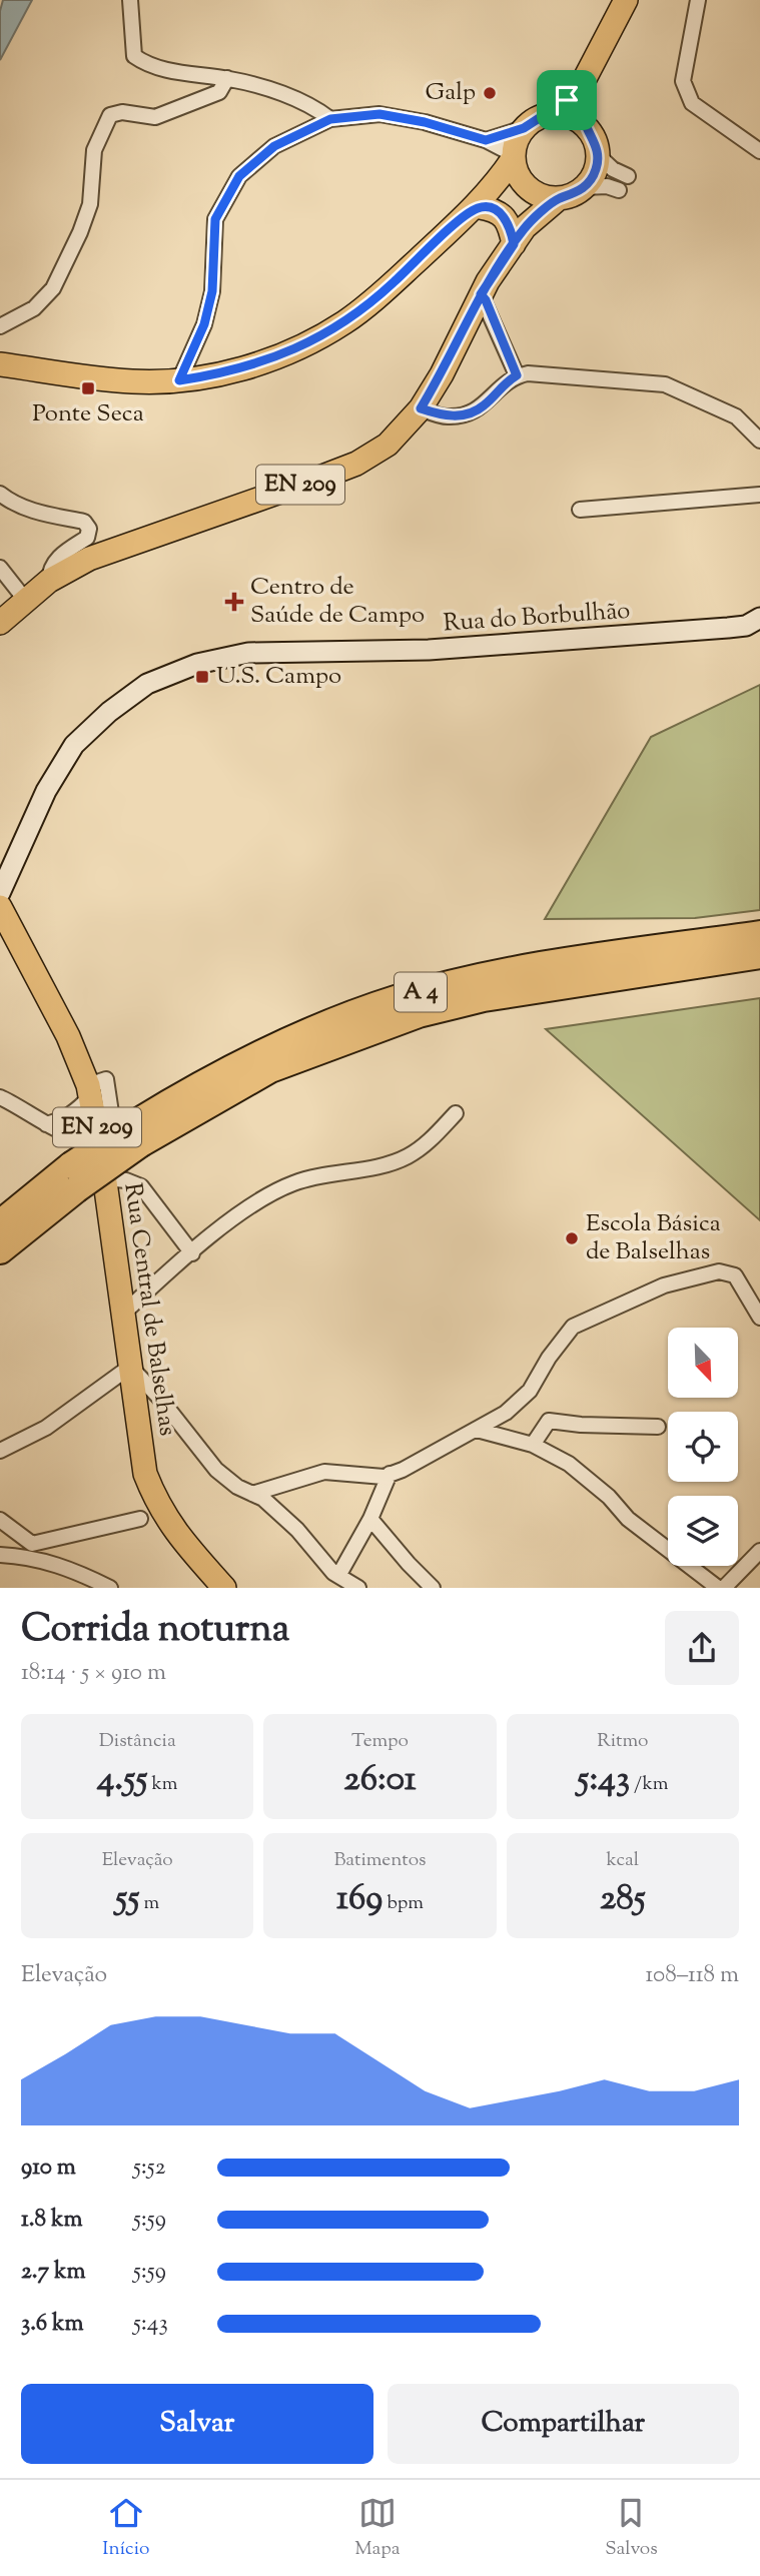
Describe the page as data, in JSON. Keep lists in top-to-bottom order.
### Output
{
  "streets": {
    "highway": ["A 4"],
    "main road": ["EN 209", "Rua do Borbulhão", "Rua Central de Balselhas"]
  },
  "places": {
    "other": ["Galp", "Escola Básica de Balselhas"],
    "transit": ["Ponte Seca", "U.S. Campo"],
    "health": ["Centro de Saúde de Campo"]
  },
  "north": "bottom right",
  "page": {
    "heading": ["Corrida noturna", "18:14 · 5 × 910 m"],
    "stats": [
      ["Distância", "4.55 km"],
      ["Tempo", "26:01"],
      ["Ritmo", "5:43 /km"],
      ["Elevação", "55 m"],
      ["Batimentos", "169 bpm"],
      ["kcal", "285"]
    ],
    "chart": ["Elevação", "108–118 m"],
    "list": [
      {
        "name": "910 m",
        "note": "5:52"
      },
      {
        "name": "1.8 km",
        "note": "5:59"
      },
      {
        "name": "2.7 km",
        "note": "5:59"
      },
      {
        "name": "3.6 km",
        "note": "5:43"
      }
    ],
    "buttons": ["Salvar", "Compartilhar"],
    "tabs": ["Início", "Mapa", "Salvos"]
  }
}
